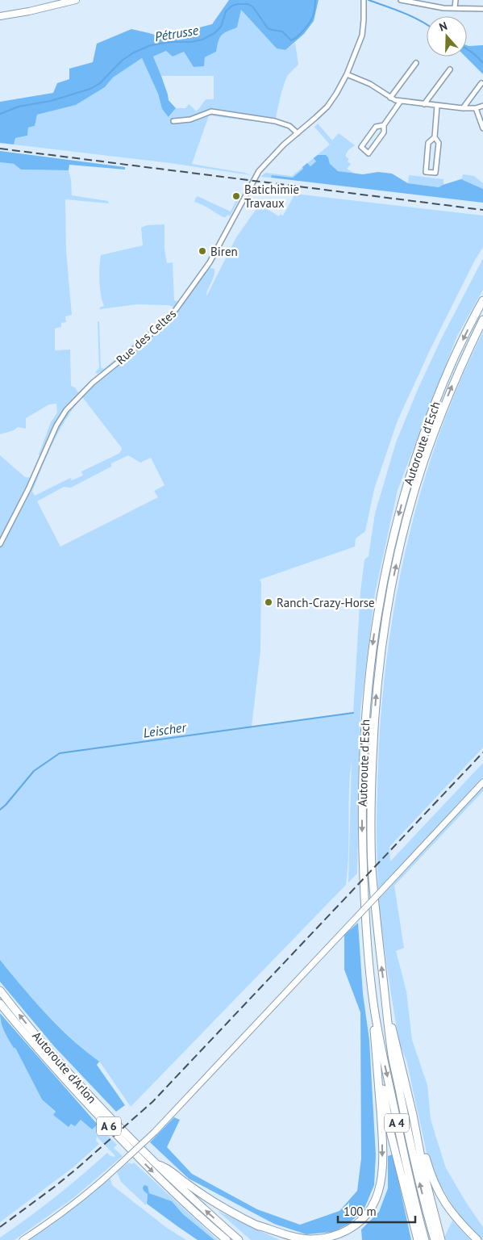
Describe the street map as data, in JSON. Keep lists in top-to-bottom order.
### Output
{
  "streets": {
    "highway": [
      "Autoroute d'Esch",
      "Autoroute d'Arlon",
      "A 4",
      "A 6"
    ],
    "street": ["Rue des Celtes"]
  },
  "crossings": [
    ["Autoroute d'Esch", "A 4"],
    ["Autoroute d'Esch", "A 6"],
    ["Autoroute d'Arlon", "A 6"]
  ],
  "water": ["Pétrusse", "Leischer"],
  "places": ["Batichimie Travaux", "Biren", "Ranch-Crazy-Horse"],
  "scale_bar": "100 m",
  "north": "top"
}
